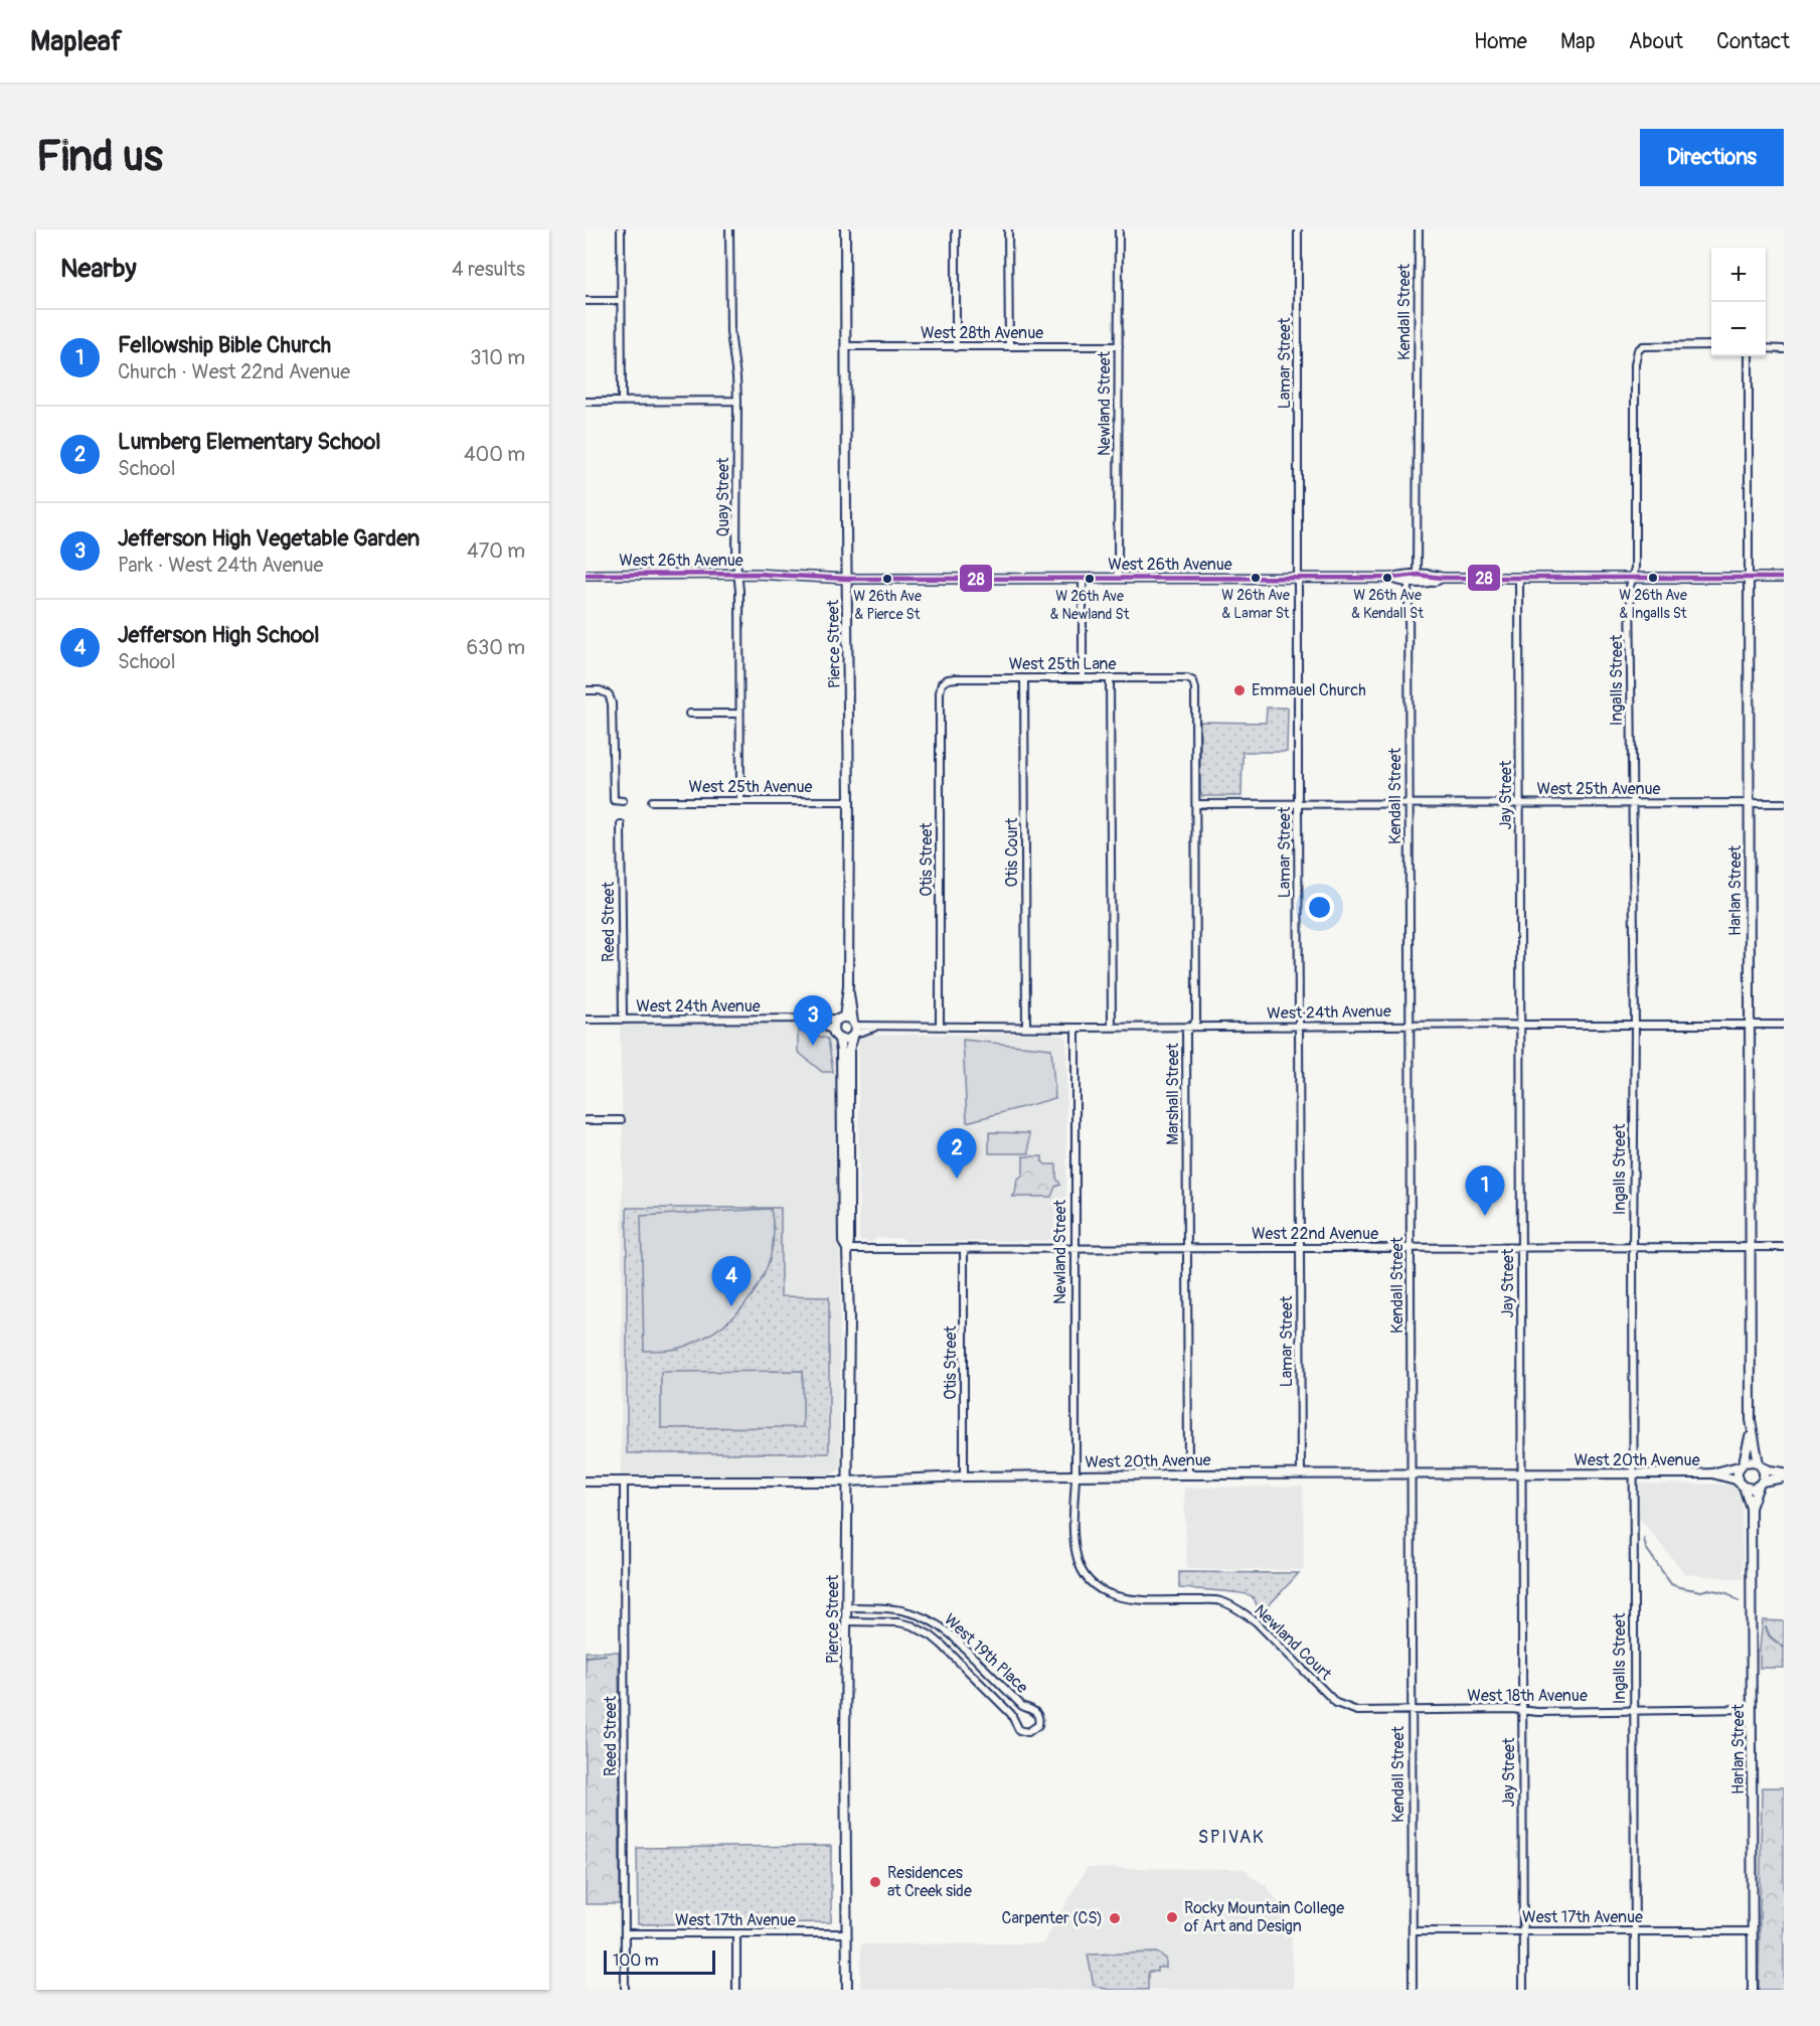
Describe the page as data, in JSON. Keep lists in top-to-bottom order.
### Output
{
  "streets": {
    "street": [
      "Kendall Street",
      "West 28th Avenue",
      "Lamar Street",
      "Newland Street",
      "Quay Street",
      "West 26th Avenue",
      "Pierce Street",
      "West 25th Lane",
      "Ingalls Street",
      "West 25th Avenue",
      "Jay Street",
      "Otis Court",
      "Otis Street",
      "Harlan Street",
      "Reed Street",
      "West 24th Avenue",
      "Marshall Street",
      "West 22nd Avenue",
      "West 20th Avenue",
      "Newland Court",
      "West 19th Place",
      "West 18th Avenue",
      "West 17th Avenue"
    ]
  },
  "crossings": [
    ["Kendall Street", "West 26th Avenue"],
    ["Kendall Street", "West 25th Avenue"],
    ["Kendall Street", "West 24th Avenue"],
    ["Kendall Street", "West 22nd Avenue"],
    ["Kendall Street", "West 20th Avenue"],
    ["Kendall Street", "West 18th Avenue"],
    ["Kendall Street", "West 17th Avenue"],
    ["West 28th Avenue", "Newland Street"],
    ["West 28th Avenue", "Pierce Street"],
    ["Lamar Street", "West 26th Avenue"],
    ["Lamar Street", "West 25th Avenue"],
    ["Lamar Street", "West 24th Avenue"],
    ["Lamar Street", "West 22nd Avenue"],
    ["Lamar Street", "West 20th Avenue"],
    ["Newland Street", "West 26th Avenue"],
    ["Newland Street", "West 24th Avenue"],
    ["Newland Street", "West 22nd Avenue"],
    ["Newland Street", "West 20th Avenue"],
    ["Newland Street", "Newland Court"],
    ["Quay Street", "West 26th Avenue"],
    ["Quay Street", "West 25th Avenue"],
    ["West 26th Avenue", "Pierce Street"],
    ["West 26th Avenue", "Ingalls Street"],
    ["West 26th Avenue", "Jay Street"],
    ["West 26th Avenue", "Harlan Street"],
    ["Pierce Street", "West 25th Avenue"],
    ["Pierce Street", "West 24th Avenue"],
    ["Pierce Street", "West 22nd Avenue"],
    ["Pierce Street", "West 20th Avenue"],
    ["Pierce Street", "West 19th Place"],
    ["Pierce Street", "West 17th Avenue"],
    ["West 25th Lane", "Otis Court"],
    ["West 25th Lane", "Otis Street"],
    ["West 25th Lane", "Marshall Street"],
    ["Ingalls Street", "West 25th Avenue"],
    ["Ingalls Street", "West 24th Avenue"],
    ["Ingalls Street", "West 22nd Avenue"],
    ["Ingalls Street", "West 20th Avenue"],
    ["Ingalls Street", "West 18th Avenue"],
    ["Ingalls Street", "West 17th Avenue"],
    ["West 25th Avenue", "Jay Street"],
    ["West 25th Avenue", "Harlan Street"],
    ["West 25th Avenue", "Marshall Street"],
    ["Jay Street", "West 24th Avenue"],
    ["Jay Street", "West 22nd Avenue"],
    ["Jay Street", "West 20th Avenue"],
    ["Jay Street", "West 18th Avenue"],
    ["Jay Street", "West 17th Avenue"],
    ["Otis Court", "West 24th Avenue"],
    ["Otis Street", "West 24th Avenue"],
    ["Otis Street", "West 22nd Avenue"],
    ["Otis Street", "West 20th Avenue"],
    ["Harlan Street", "West 24th Avenue"],
    ["Harlan Street", "West 22nd Avenue"],
    ["Harlan Street", "West 20th Avenue"],
    ["Harlan Street", "West 18th Avenue"],
    ["Harlan Street", "West 17th Avenue"],
    ["Reed Street", "West 24th Avenue"],
    ["Reed Street", "West 20th Avenue"],
    ["Reed Street", "West 17th Avenue"],
    ["West 24th Avenue", "Marshall Street"],
    ["Marshall Street", "West 22nd Avenue"],
    ["Marshall Street", "West 20th Avenue"],
    ["West 20th Avenue", "Newland Court"],
    ["Newland Court", "West 18th Avenue"]
  ],
  "districts": ["SPIVAK"],
  "places": [
    "W 26th Ave & Lamar St",
    "W 26th Ave & Kendall St",
    "W 26th Ave & Ingalls St",
    "W 26th Ave & Pierce St",
    "W 26th Ave & Newland St",
    "Emmauel Church",
    "Residences at Creek side",
    "Rocky Mountain College of Art and Design",
    "Carpenter (CS)"
  ],
  "lines": ["transit line 28"],
  "scale_bar": "100 m",
  "page": {
    "header": "Mapleaf",
    "nav": [
      "Home",
      "Map",
      "About",
      "Contact"
    ],
    "buttons": "Directions",
    "title": "Find us",
    "heading": ["Nearby", "4 results"],
    "map_buttons": ["+", "−"],
    "list": [
      {
        "mark": "1",
        "name": "Fellowship Bible Church",
        "note": "Church · West 22nd Avenue",
        "value": "310 m"
      },
      {
        "mark": "2",
        "name": "Lumberg Elementary School",
        "note": "School",
        "value": "400 m"
      },
      {
        "mark": "3",
        "name": "Jefferson High Vegetable Garden",
        "note": "Park · West 24th Avenue",
        "value": "470 m"
      },
      {
        "mark": "4",
        "name": "Jefferson High School",
        "note": "School",
        "value": "630 m"
      }
    ],
    "pins": [
      "3",
      "2",
      "1",
      "4"
    ],
    "scale": "100 m"
  }
}
